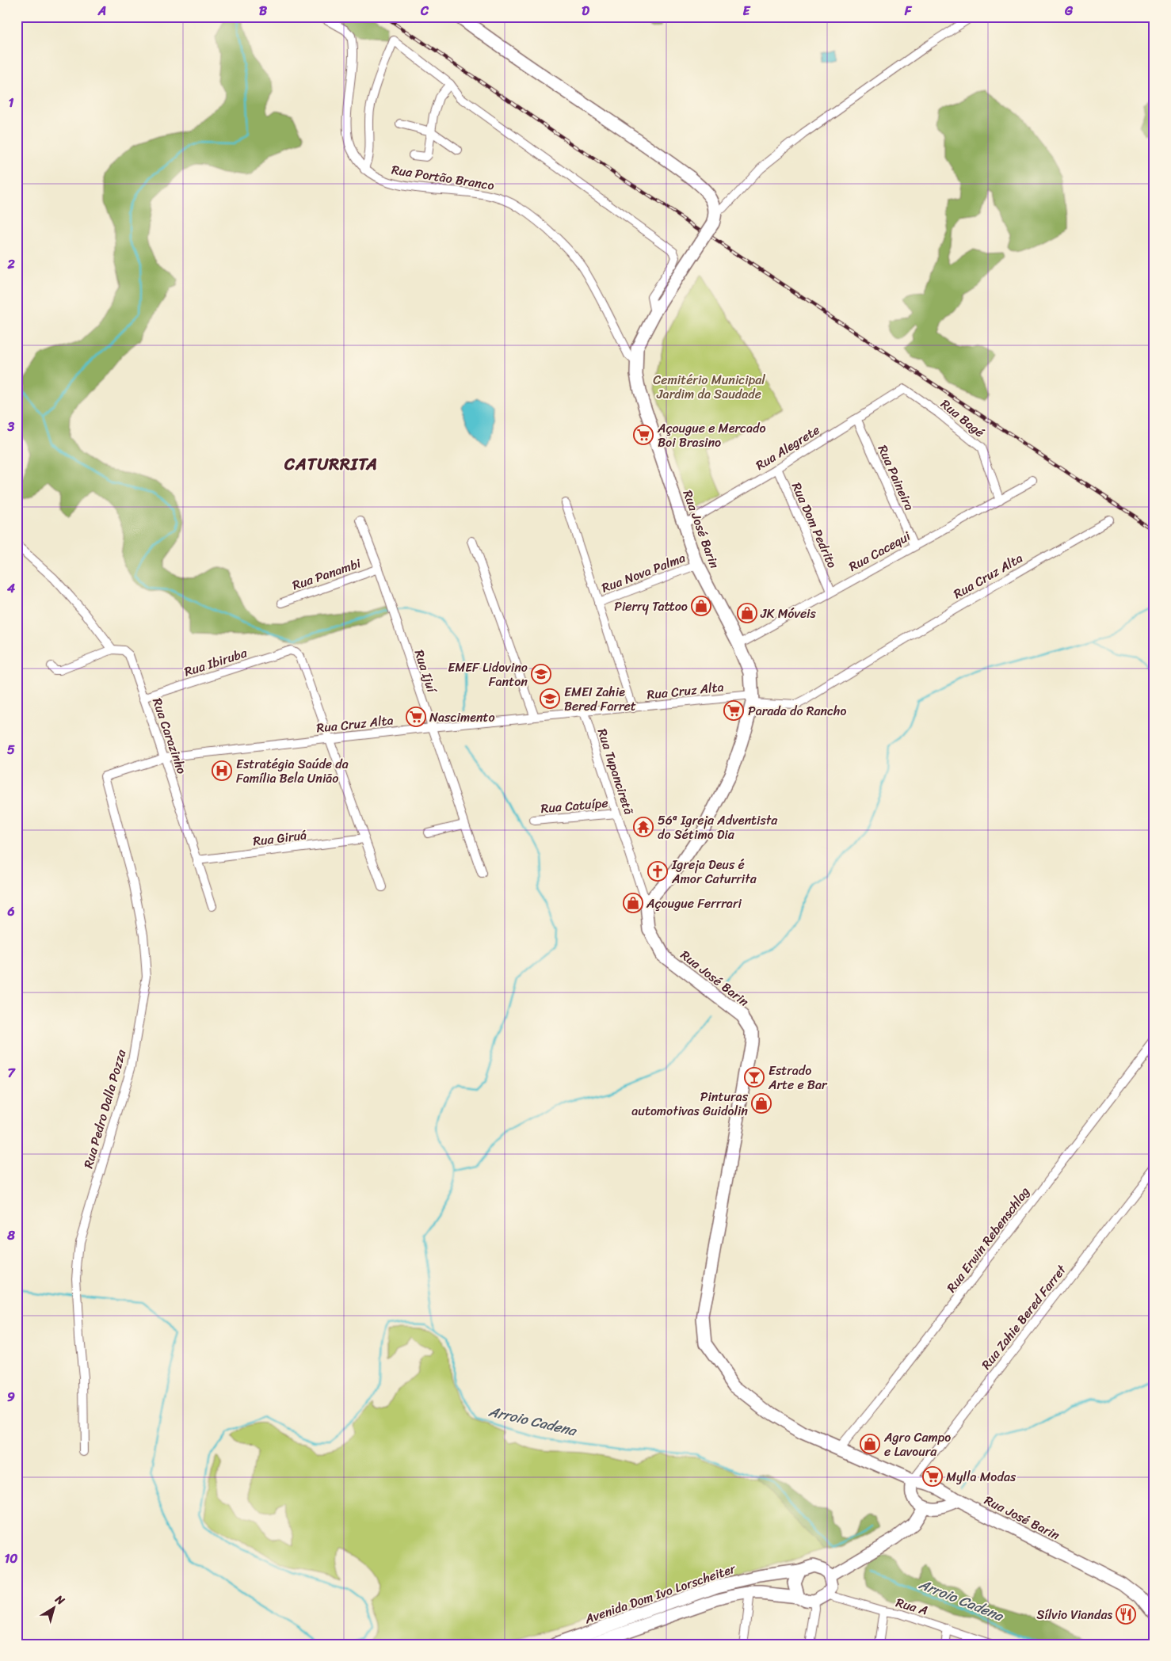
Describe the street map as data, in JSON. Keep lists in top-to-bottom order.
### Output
{
  "streets": {
    "main road": ["Rua José Barin", "Avenida Dom Ivo Lorscheiter"],
    "street": [
      "Rua Portão Branco",
      "Rua Bagé",
      "Rua Alegrete",
      "Rua Paineira",
      "Rua Dom Pedrito",
      "Rua Cacequi",
      "Rua Nova Palma",
      "Rua Panambi",
      "Rua Cruz Alta",
      "Rua Ibiruba",
      "Rua Ijuí",
      "Rua Carazinho",
      "Rua Tupanciretã",
      "Rua Catuípe",
      "Rua Giruá",
      "Rua Pedro Dalla Pozza",
      "Rua Erwin Rebenschlag",
      "Rua Zahie Bered Farret",
      "Rua A"
    ]
  },
  "crossings": [
    ["Rua Portão Branco", "Rua José Barin"],
    ["Rua Bagé", "Rua Alegrete"],
    ["Rua Bagé", "Rua Cacequi"],
    ["Rua Alegrete", "Rua Paineira"],
    ["Rua Alegrete", "Rua Dom Pedrito"],
    ["Rua Alegrete", "Rua José Barin"],
    ["Rua Paineira", "Rua Cacequi"],
    ["Rua Dom Pedrito", "Rua Cacequi"],
    ["Rua José Barin", "Rua Cacequi"],
    ["Rua José Barin", "Rua Nova Palma"],
    ["Rua José Barin", "Rua Cruz Alta"],
    ["Rua José Barin", "Rua Tupanciretã"],
    ["Rua José Barin", "Rua Erwin Rebenschlag"],
    ["Rua José Barin", "Rua Zahie Bered Farret"],
    ["Rua Panambi", "Rua Ijuí"],
    ["Rua Cruz Alta", "Rua Ibiruba"],
    ["Rua Cruz Alta", "Rua Ijuí"],
    ["Rua Cruz Alta", "Rua Carazinho"],
    ["Rua Cruz Alta", "Rua Tupanciretã"],
    ["Rua Cruz Alta", "Rua Pedro Dalla Pozza"],
    ["Rua Ibiruba", "Rua Carazinho"],
    ["Rua Carazinho", "Rua Giruá"],
    ["Rua Tupanciretã", "Rua Catuípe"],
    ["Avenida Dom Ivo Lorscheiter", "Rua A"]
  ],
  "districts": ["CATURRITA"],
  "water": ["Arroio Cadena"],
  "parks": ["Cemitério Municipal Jardim da Saudade"],
  "places": {
    "supermarket": [
      "Açougue e Mercado Boi Brasino",
      "Parada do Rancho",
      "Nascimento",
      "Mylla Modas"
    ],
    "shop": [
      "Pierry Tattoo",
      "JK Móveis",
      "Açougue Ferrrari",
      "Pinturas automotivas Guidolin",
      "Agro Campo e Lavoura"
    ],
    "school or university": ["EMEF Lidovino Fanton", "EMEI Zahie Bered Farret"],
    "hospital": ["Estratégia Saúde da Família Bela União"],
    "temple": ["56ª Igreja Adventista do Sétimo Dia"],
    "church": ["Igreja Deus é Amor Caturrita"],
    "bar": ["Estrado Arte e Bar"],
    "restaurant": ["Sílvio Viandas"]
  },
  "north": "top right",
  "grid": {
    "columns": [
      "A",
      "B",
      "C",
      "D",
      "E",
      "F",
      "G"
    ],
    "rows": [
      "1",
      "2",
      "3",
      "4",
      "5",
      "6",
      "7",
      "8",
      "9",
      "10"
    ]
  }
}
